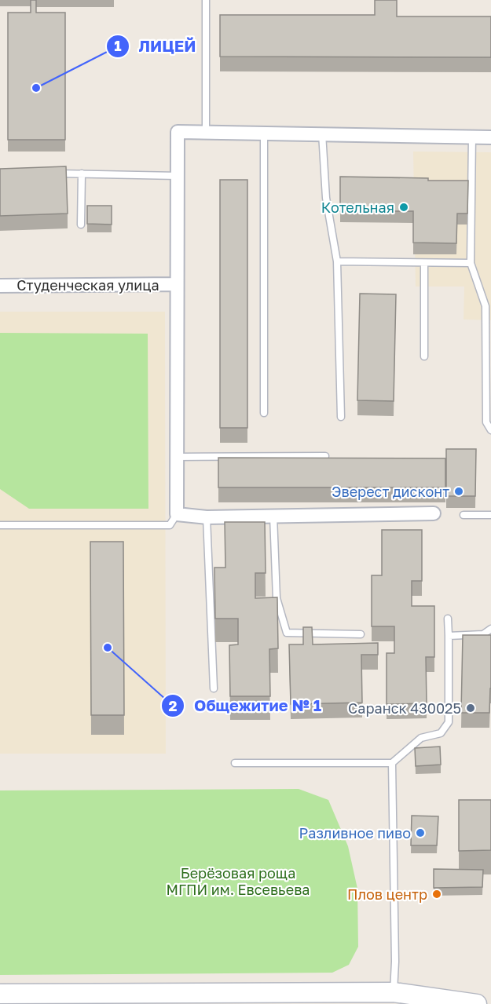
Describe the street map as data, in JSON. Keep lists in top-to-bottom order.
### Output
{
  "streets": {
    "street": ["Студенческая улица"]
  },
  "parks": ["Берёзовая роща МГПИ им. Евсевьева"],
  "places": [
    "ЛИЦЕЙ",
    "Котельная",
    "Эверест дисконт",
    "Общежитие № 1",
    "Саранск 430025",
    "Разливное пиво",
    "Плов центр"
  ]
}
